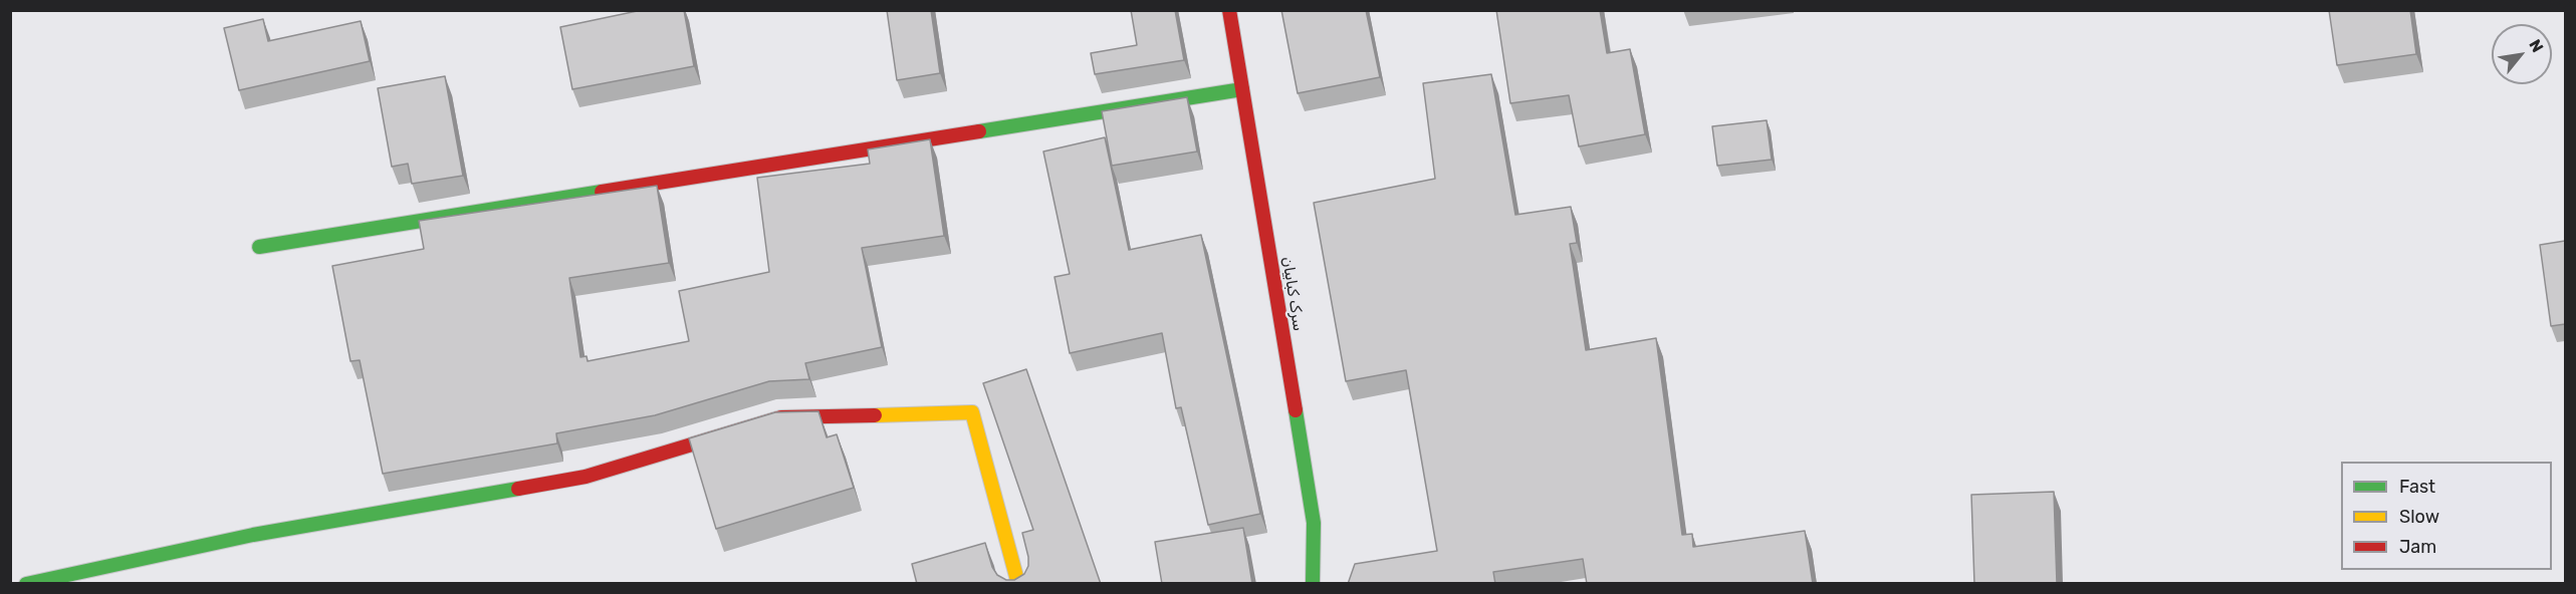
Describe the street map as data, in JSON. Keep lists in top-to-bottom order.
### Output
{
  "streets": {
    "street": ["سرک کبابیان"]
  },
  "legend": ["Fast", "Slow", "Jam"],
  "north": "top right"
}
